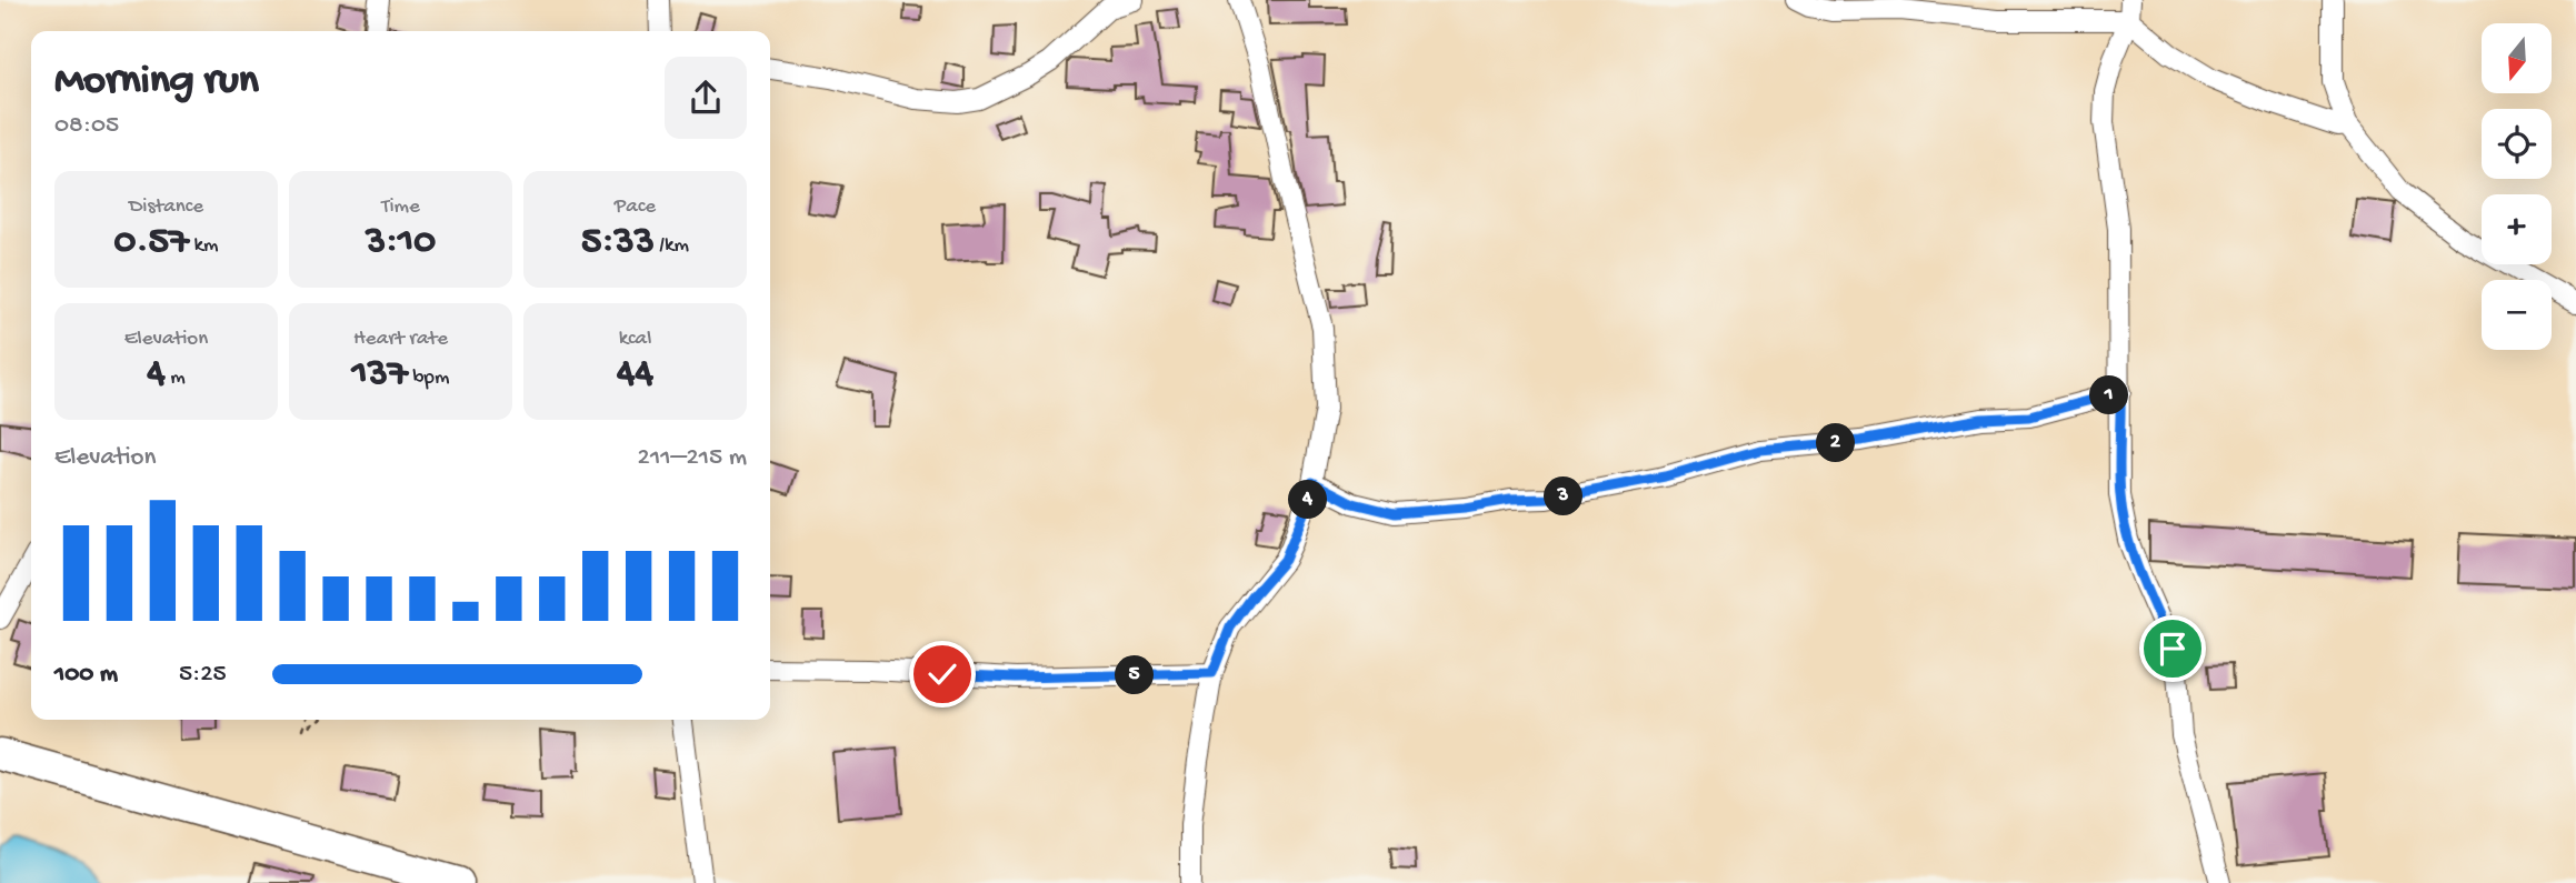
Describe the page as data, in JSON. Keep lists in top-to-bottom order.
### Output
{
  "north": "bottom",
  "page": {
    "map_buttons": ["+", "−"],
    "heading": ["Morning run", "08:05"],
    "stats": [
      ["Distance", "0.57 km"],
      ["Time", "3:10"],
      ["Pace", "5:33 /km"],
      ["Elevation", "4 m"],
      ["Heart rate", "137 bpm"],
      ["kcal", "44"]
    ],
    "pins": [
      "1",
      "2",
      "3",
      "4",
      "5"
    ],
    "chart": ["Elevation", "211–215 m"],
    "list": [
      {
        "name": "100 m",
        "note": "5:25"
      }
    ]
  }
}
